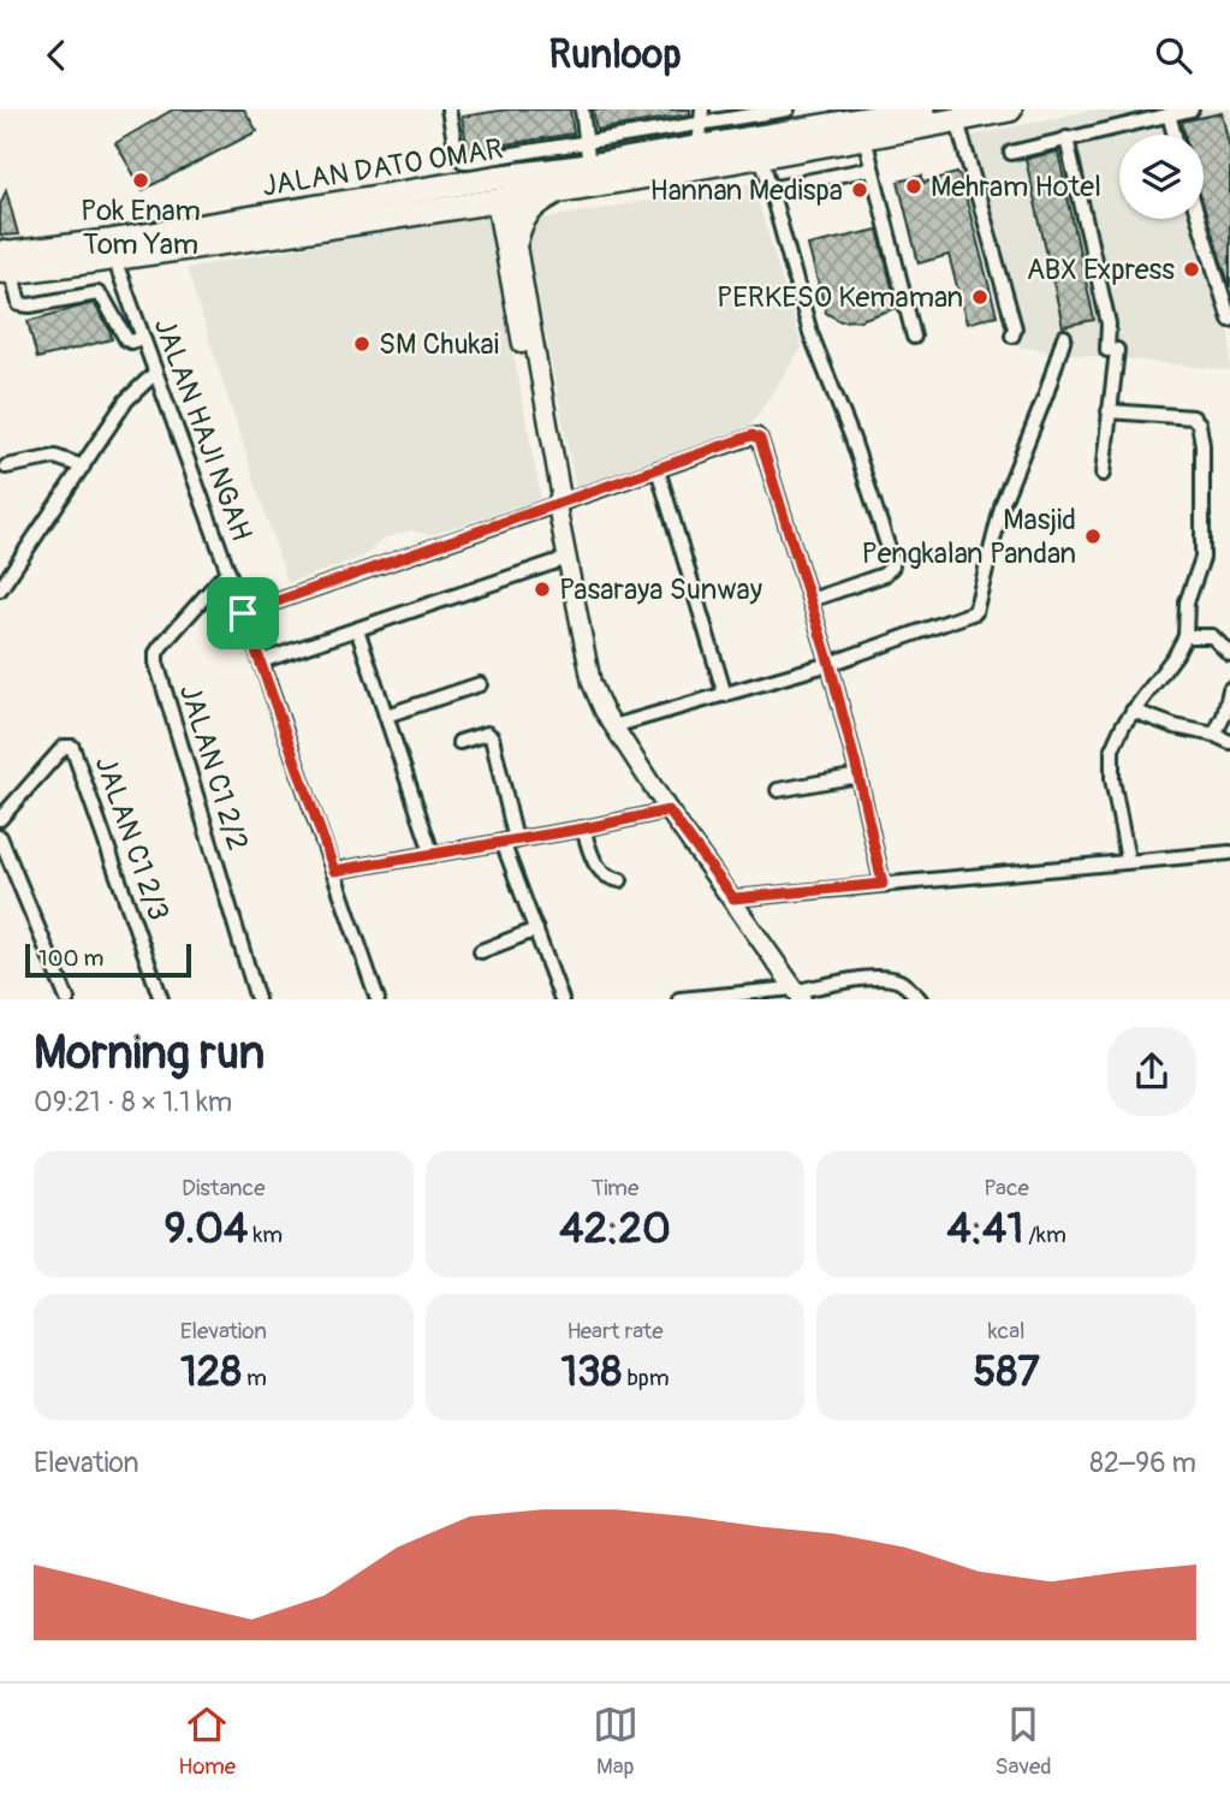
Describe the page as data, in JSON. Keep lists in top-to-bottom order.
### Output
{
  "streets": {
    "highway": ["JALAN DATO OMAR"],
    "street": ["JALAN HAJI NGAH", "JALAN C1 2/2", "JALAN C1 2/3"]
  },
  "crossings": [
    ["JALAN HAJI NGAH", "JALAN C1 2/2"]
  ],
  "places": [
    "Pok Enam Tom Yam",
    "Mehram Hotel",
    "Hannan Medispa",
    "ABX Express",
    "PERKESO Kemaman",
    "SM Chukai",
    "Masjid Pengkalan Pandan",
    "Pasaraya Sunway"
  ],
  "scale_bar": "100 m",
  "page": {
    "header": "Runloop",
    "scale": "100 m",
    "heading": ["Morning run", "09:21 · 8 × 1.1 km"],
    "stats": [
      ["Distance", "9.04 km"],
      ["Time", "42:20"],
      ["Pace", "4:41 /km"],
      ["Elevation", "128 m"],
      ["Heart rate", "138 bpm"],
      ["kcal", "587"]
    ],
    "chart": ["Elevation", "82–96 m"],
    "tabs": ["Home", "Map", "Saved"]
  }
}
